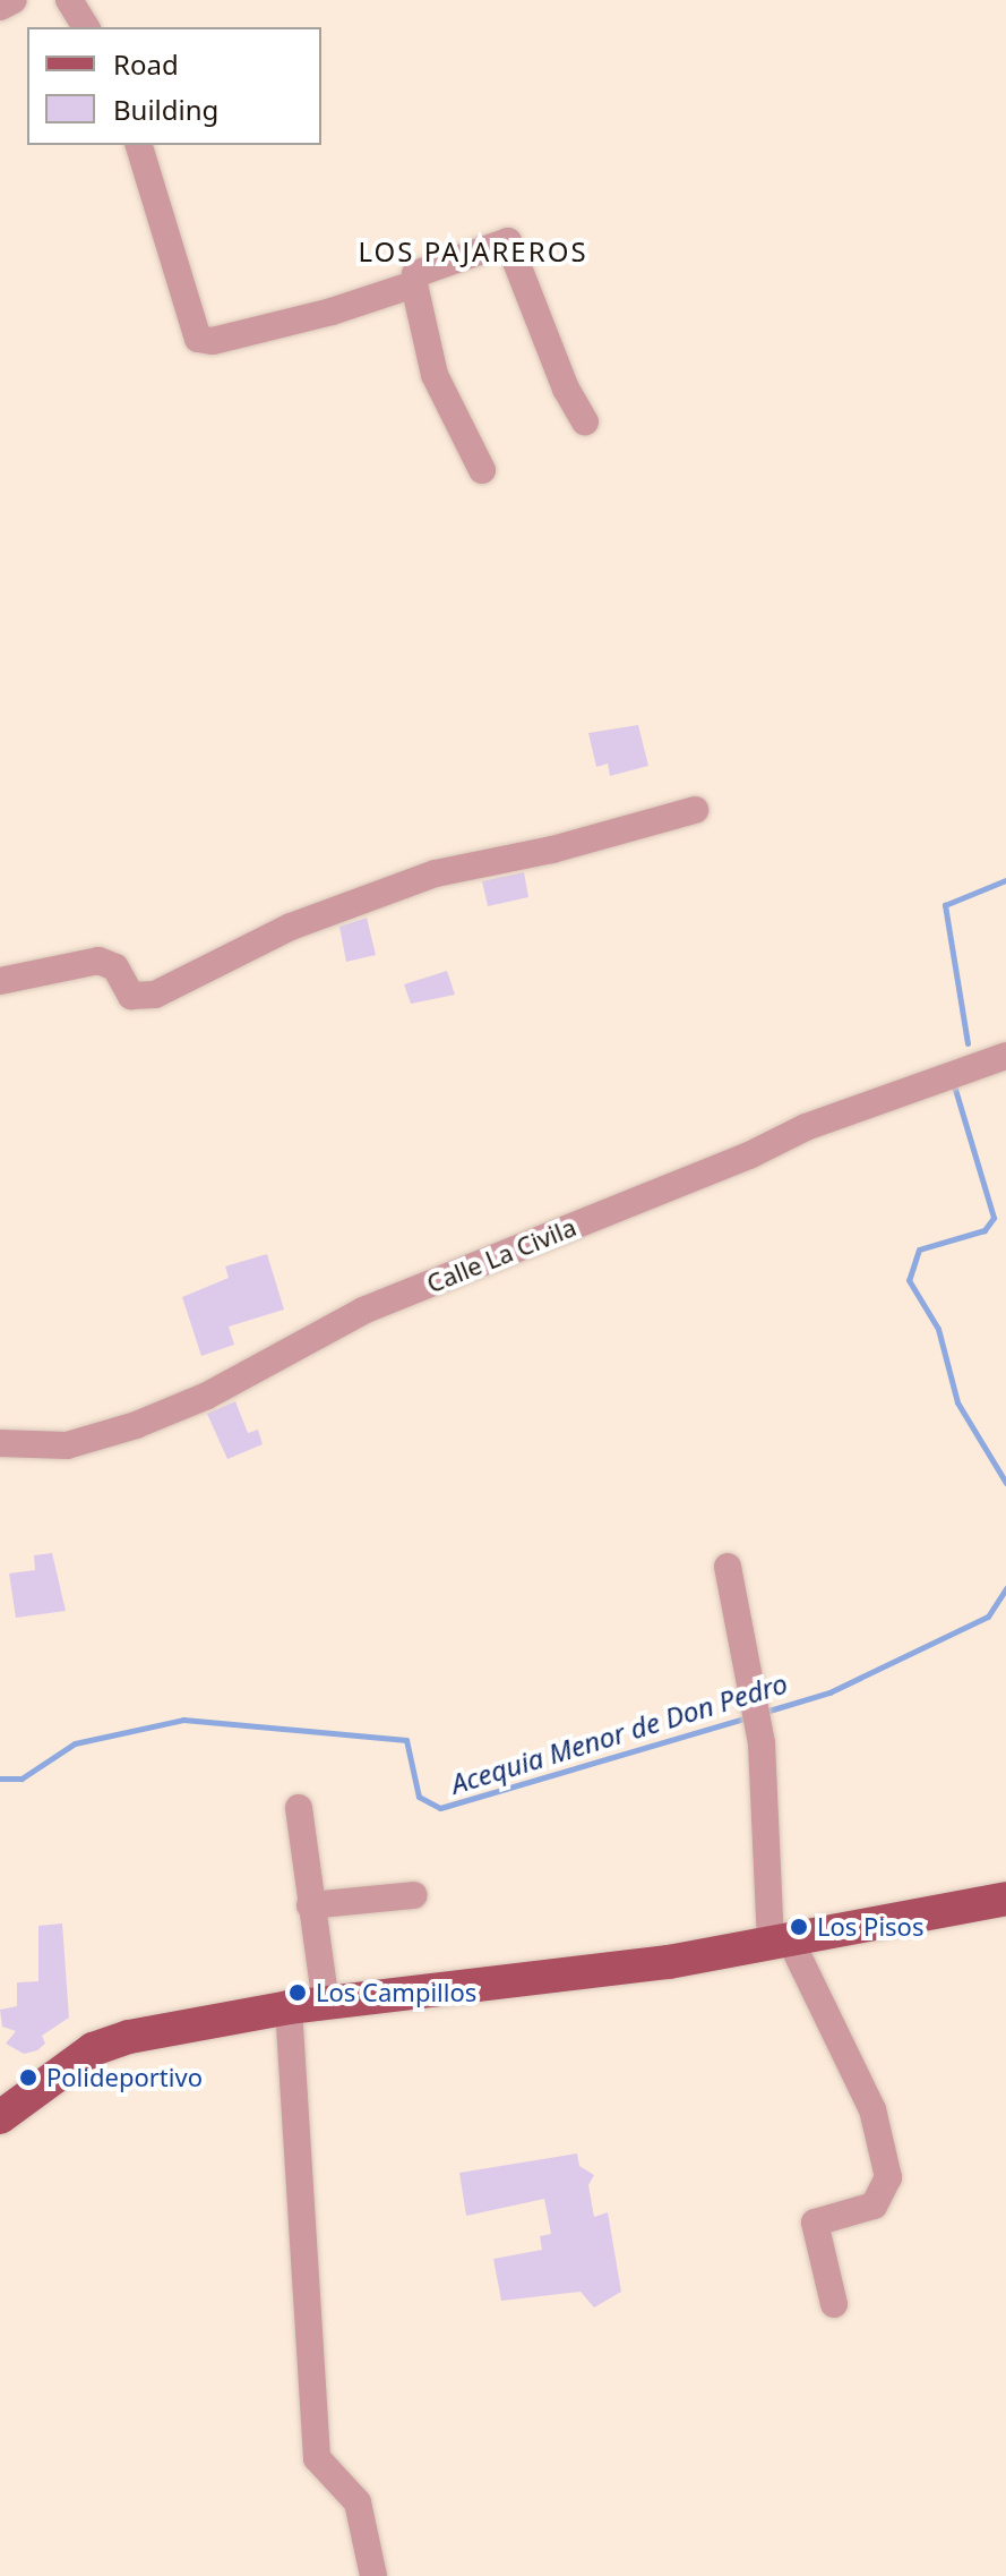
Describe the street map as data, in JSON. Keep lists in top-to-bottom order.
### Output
{
  "streets": {
    "street": ["Calle La Civila"]
  },
  "districts": ["LOS PAJAREROS"],
  "water": ["Acequia Menor de Don Pedro"],
  "places": ["Los Pisos", "Los Campillos", "Polideportivo"],
  "legend": ["Road", "Building"]
}
